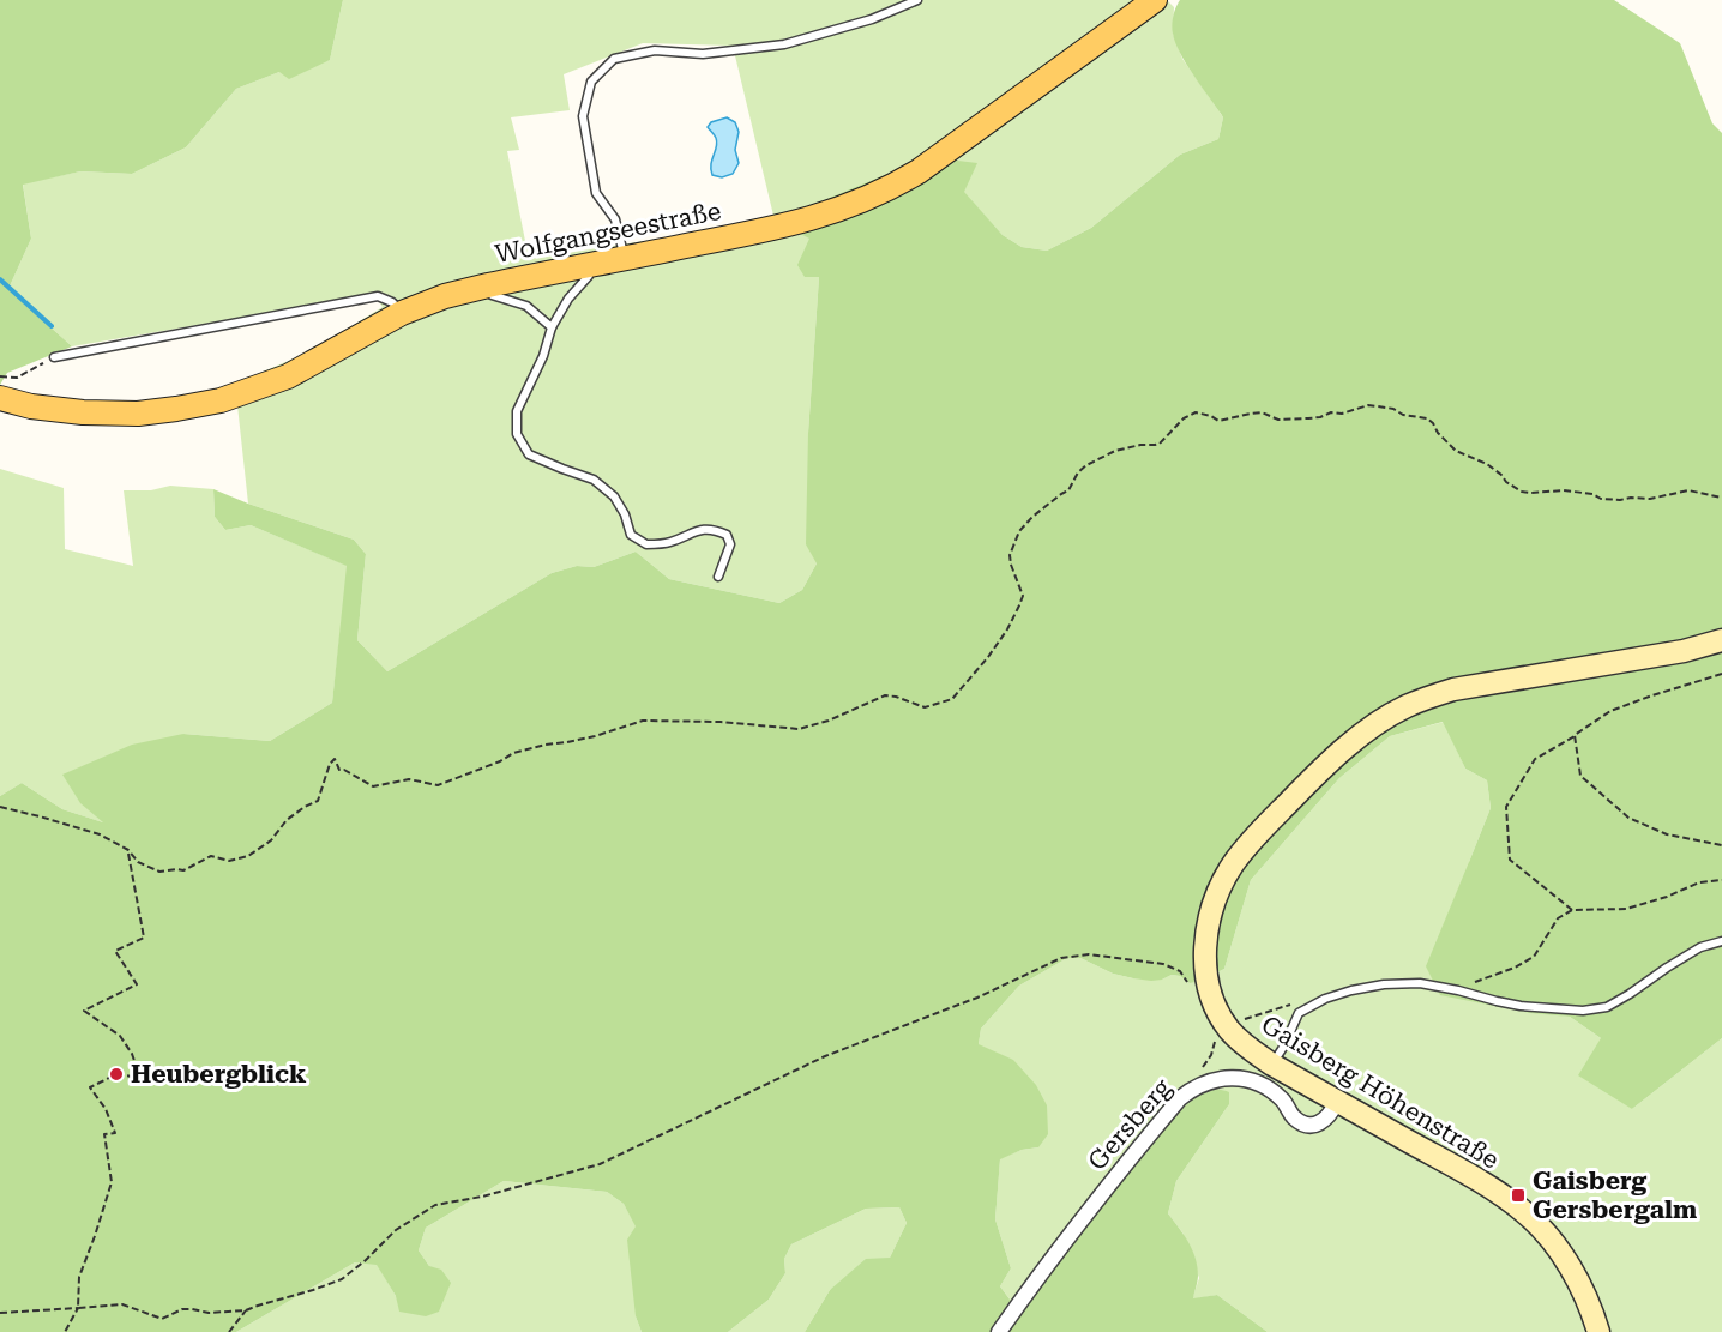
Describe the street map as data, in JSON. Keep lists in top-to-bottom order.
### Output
{
  "streets": {
    "main road": ["Wolfgangseestraße", "Gaisberg Höhenstraße"],
    "street": ["Gersberg"]
  },
  "crossings": [
    ["Gaisberg Höhenstraße", "Gersberg"]
  ],
  "places": {
    "other": ["Heubergblick"],
    "transit": ["Gaisberg Gersbergalm"]
  }
}
